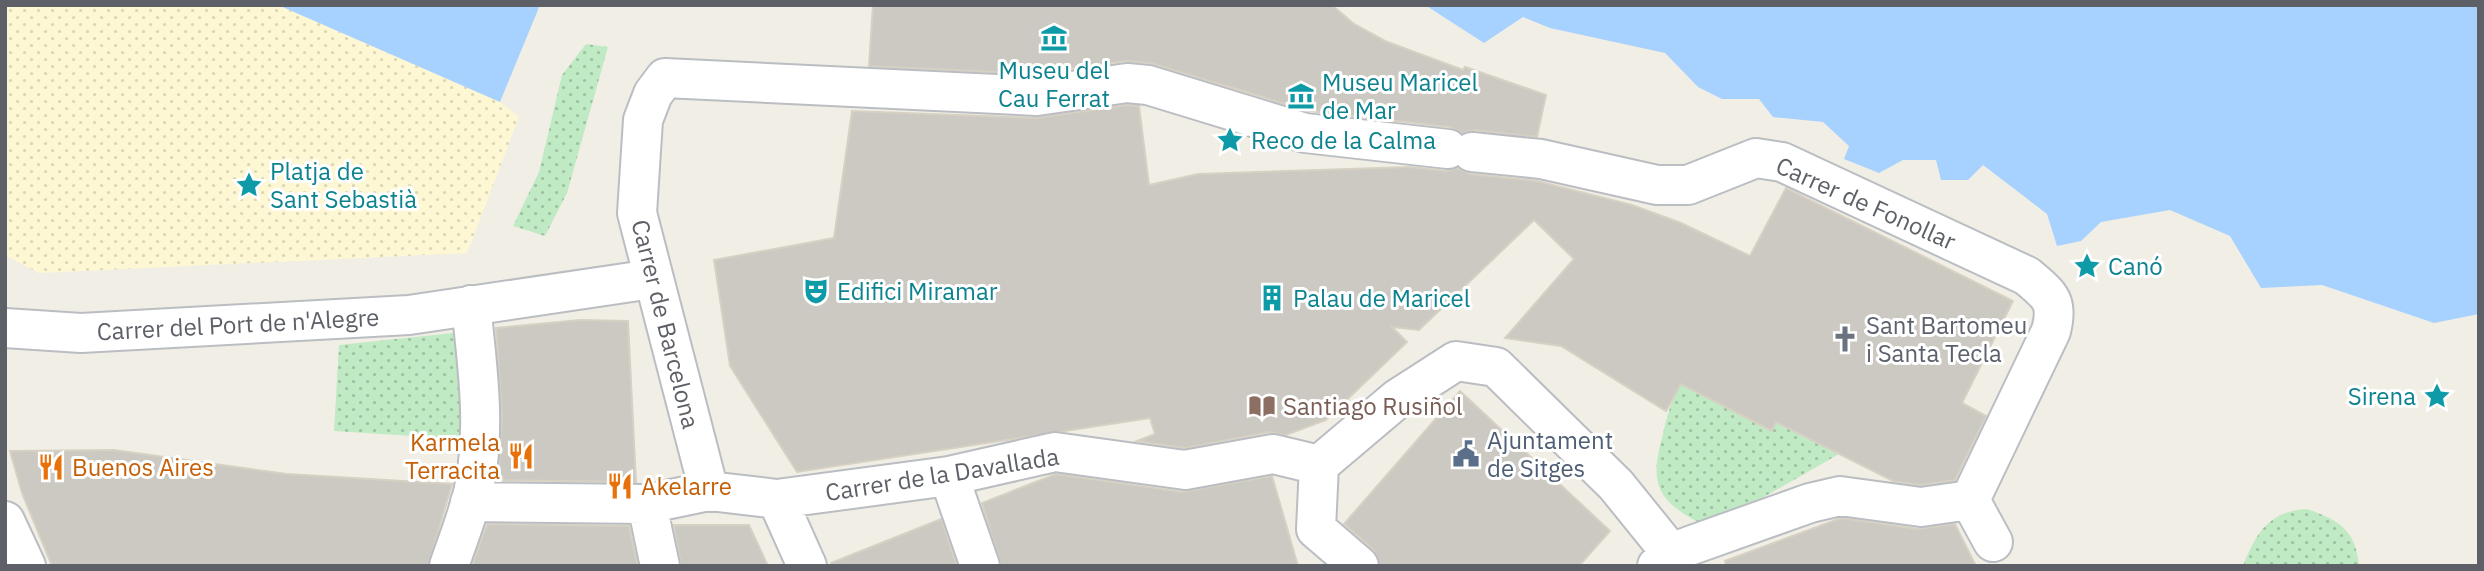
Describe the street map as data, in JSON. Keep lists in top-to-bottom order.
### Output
{
  "streets": {
    "street": [
      "Carrer de Fonollar",
      "Carrer del Port de n'Alegre",
      "Carrer de Barcelona",
      "Carrer de la Davallada"
    ]
  },
  "crossings": [
    ["Carrer de Fonollar", "Carrer de Barcelona"],
    ["Carrer del Port de n'Alegre", "Carrer de Barcelona"],
    ["Carrer de Barcelona", "Carrer de la Davallada"]
  ],
  "places": {
    "museum": ["Museu del Cau Ferrat", "Museu Maricel de Mar"],
    "place": [
      "Reco de la Calma",
      "Platja de Sant Sebastià",
      "Canó",
      "Sirena"
    ],
    "theatre": ["Edifici Miramar"],
    "building": ["Palau de Maricel"],
    "church": ["Sant Bartomeu i Santa Tecla"],
    "library": ["Santiago Rusiñol"],
    "public building": ["Ajuntament de Sitges"],
    "restaurant": ["Karmela Terracita", "Buenos Aires", "Akelarre"]
  }
}
